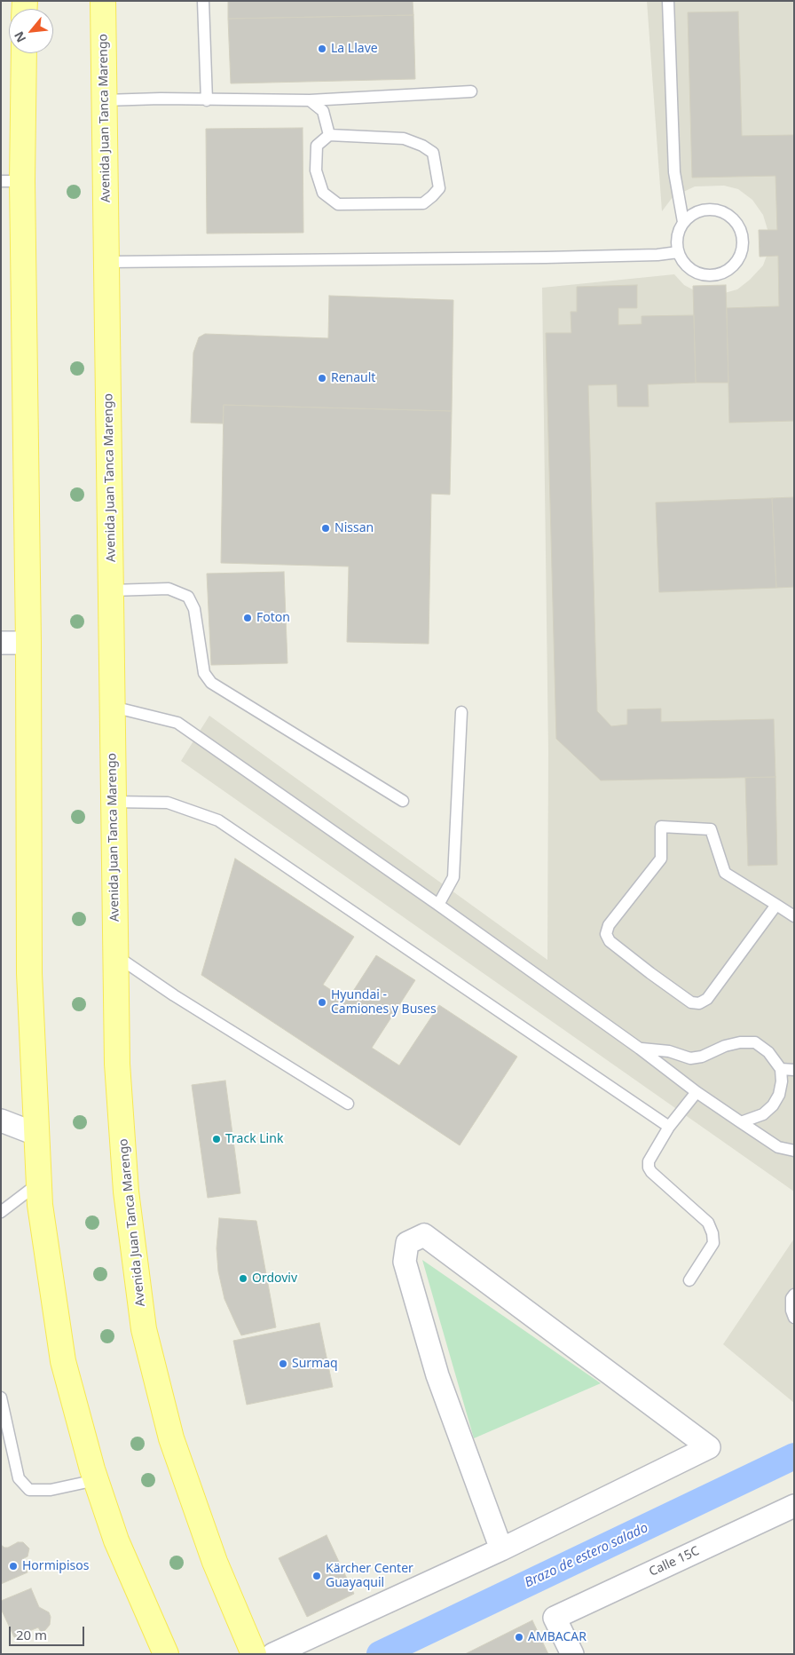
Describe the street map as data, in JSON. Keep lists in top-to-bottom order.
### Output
{
  "streets": {
    "main road": ["Avenida Juan Tanca Marengo"],
    "street": ["Calle 15C"]
  },
  "water": ["Brazo de estero salado"],
  "places": [
    "La Llave",
    "Renault",
    "Nissan",
    "Foton",
    "Hyundai - Camiones y Buses",
    "Track Link",
    "Ordoviv",
    "Surmaq",
    "Hormipisos",
    "Kärcher Center Guayaquil",
    "AMBACAR"
  ],
  "scale_bar": "20 m",
  "north": "bottom left"
}
